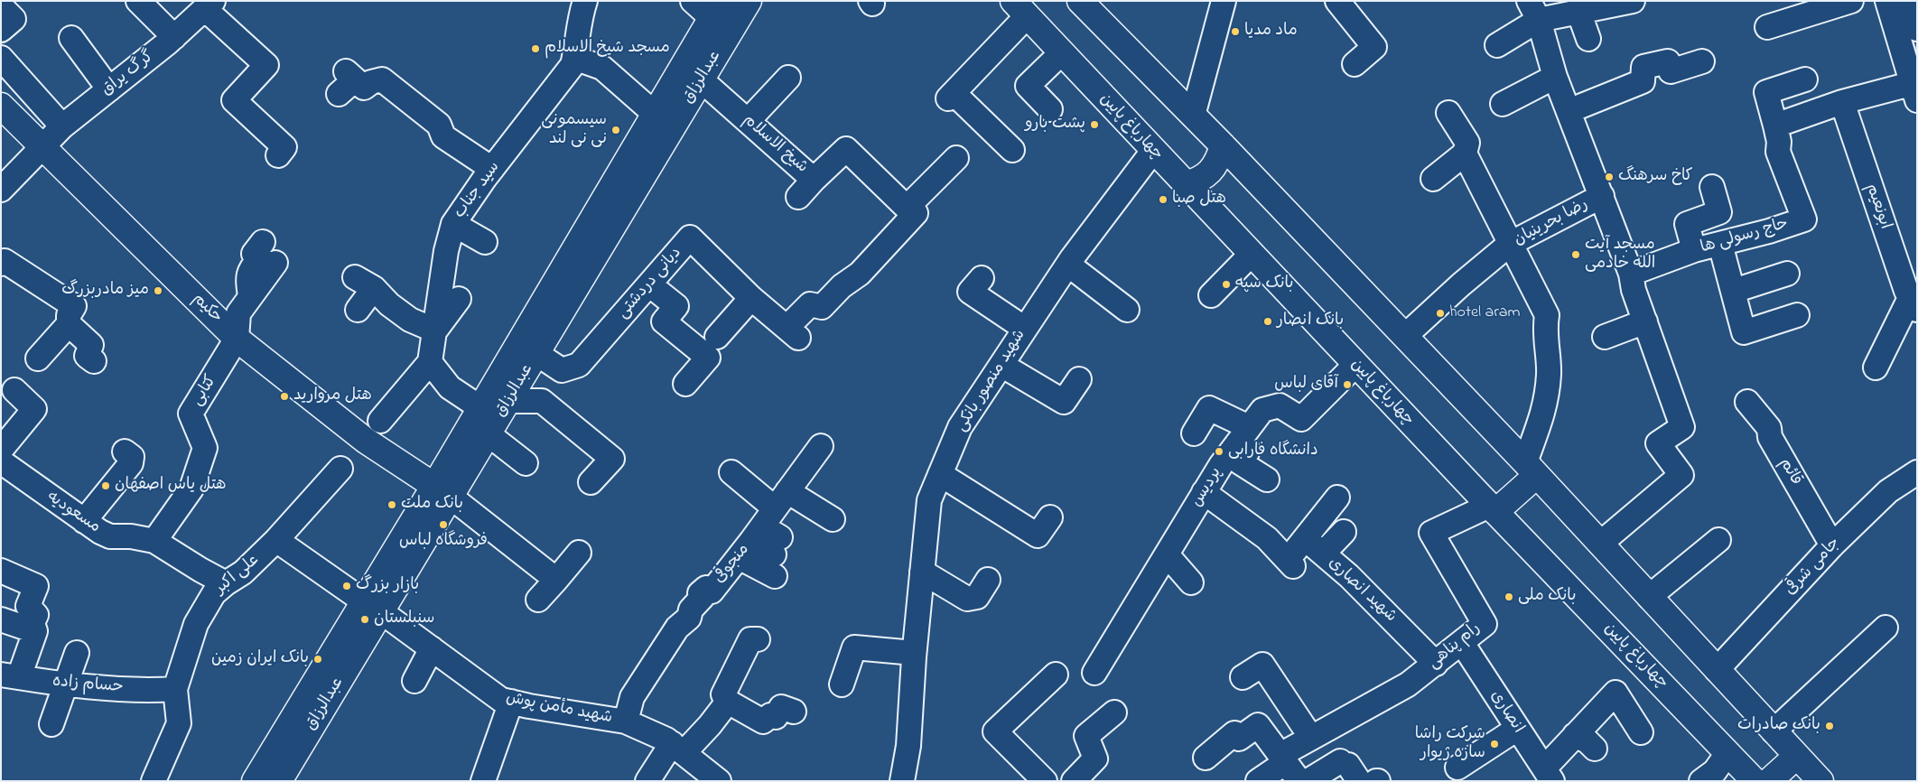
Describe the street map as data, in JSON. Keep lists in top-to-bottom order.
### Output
{
  "streets": {
    "main road": ["عبدالرزاق", "چهارباغ پایین", "حکیم"],
    "street": [
      "گرگ یراق",
      "شیخ الاسلام",
      "سید جناب",
      "ابونعیم",
      "رضا بحرینیان",
      "حاج رسولی ها",
      "دیانی دردشتی",
      "شهید منصور بانکی",
      "کتابی",
      "قائم",
      "پردیس",
      "مسعودیه",
      "منجوقی",
      "جامی شرقی",
      "علی اکبر",
      "شهید انصاری",
      "رام پناهی",
      "حسام زاده",
      "شهید مأمن پوش",
      "انصاری"
    ]
  },
  "crossings": [
    ["گرگ یراق", "حکیم"],
    ["عبدالرزاق", "شیخ الاسلام"],
    ["عبدالرزاق", "دیانی دردشتی"],
    ["عبدالرزاق", "حکیم"],
    ["عبدالرزاق", "شهید مأمن پوش"],
    ["چهارباغ پایین", "شهید منصور بانکی"],
    ["چهارباغ پایین", "پردیس"],
    ["چهارباغ پایین", "رام پناهی"],
    ["شیخ الاسلام", "دیانی دردشتی"],
    ["حکیم", "کتابی"],
    ["کتابی", "مسعودیه"],
    ["قائم", "جامی شرقی"],
    ["مسعودیه", "علی اکبر"],
    ["منجوقی", "شهید مأمن پوش"],
    ["علی اکبر", "حسام زاده"],
    ["شهید انصاری", "رام پناهی"],
    ["رام پناهی", "انصاری"]
  ],
  "places": [
    "ماد مدیا",
    "مسجد شیخ الاسلام",
    "پشت بارو",
    "سیسمونی نی نی لند",
    "کاخ سرهنگ",
    "هتل صبا",
    "مسجد آیت الله خادمی",
    "بانک سپه",
    "میز مادربزرگ",
    "hotel aram",
    "بانک انصار",
    "آقای لباس",
    "هتل مروارید",
    "دانشگاه فارابی",
    "هتل یاس اصفهان",
    "بانک ملت",
    "فروشگاه لباس",
    "بازار بزرگ",
    "بانک ملی",
    "سنبلستان",
    "بانک ایران زمین",
    "بانک صادرات",
    "شرکت راشا سازه ژیوار"
  ]
}
